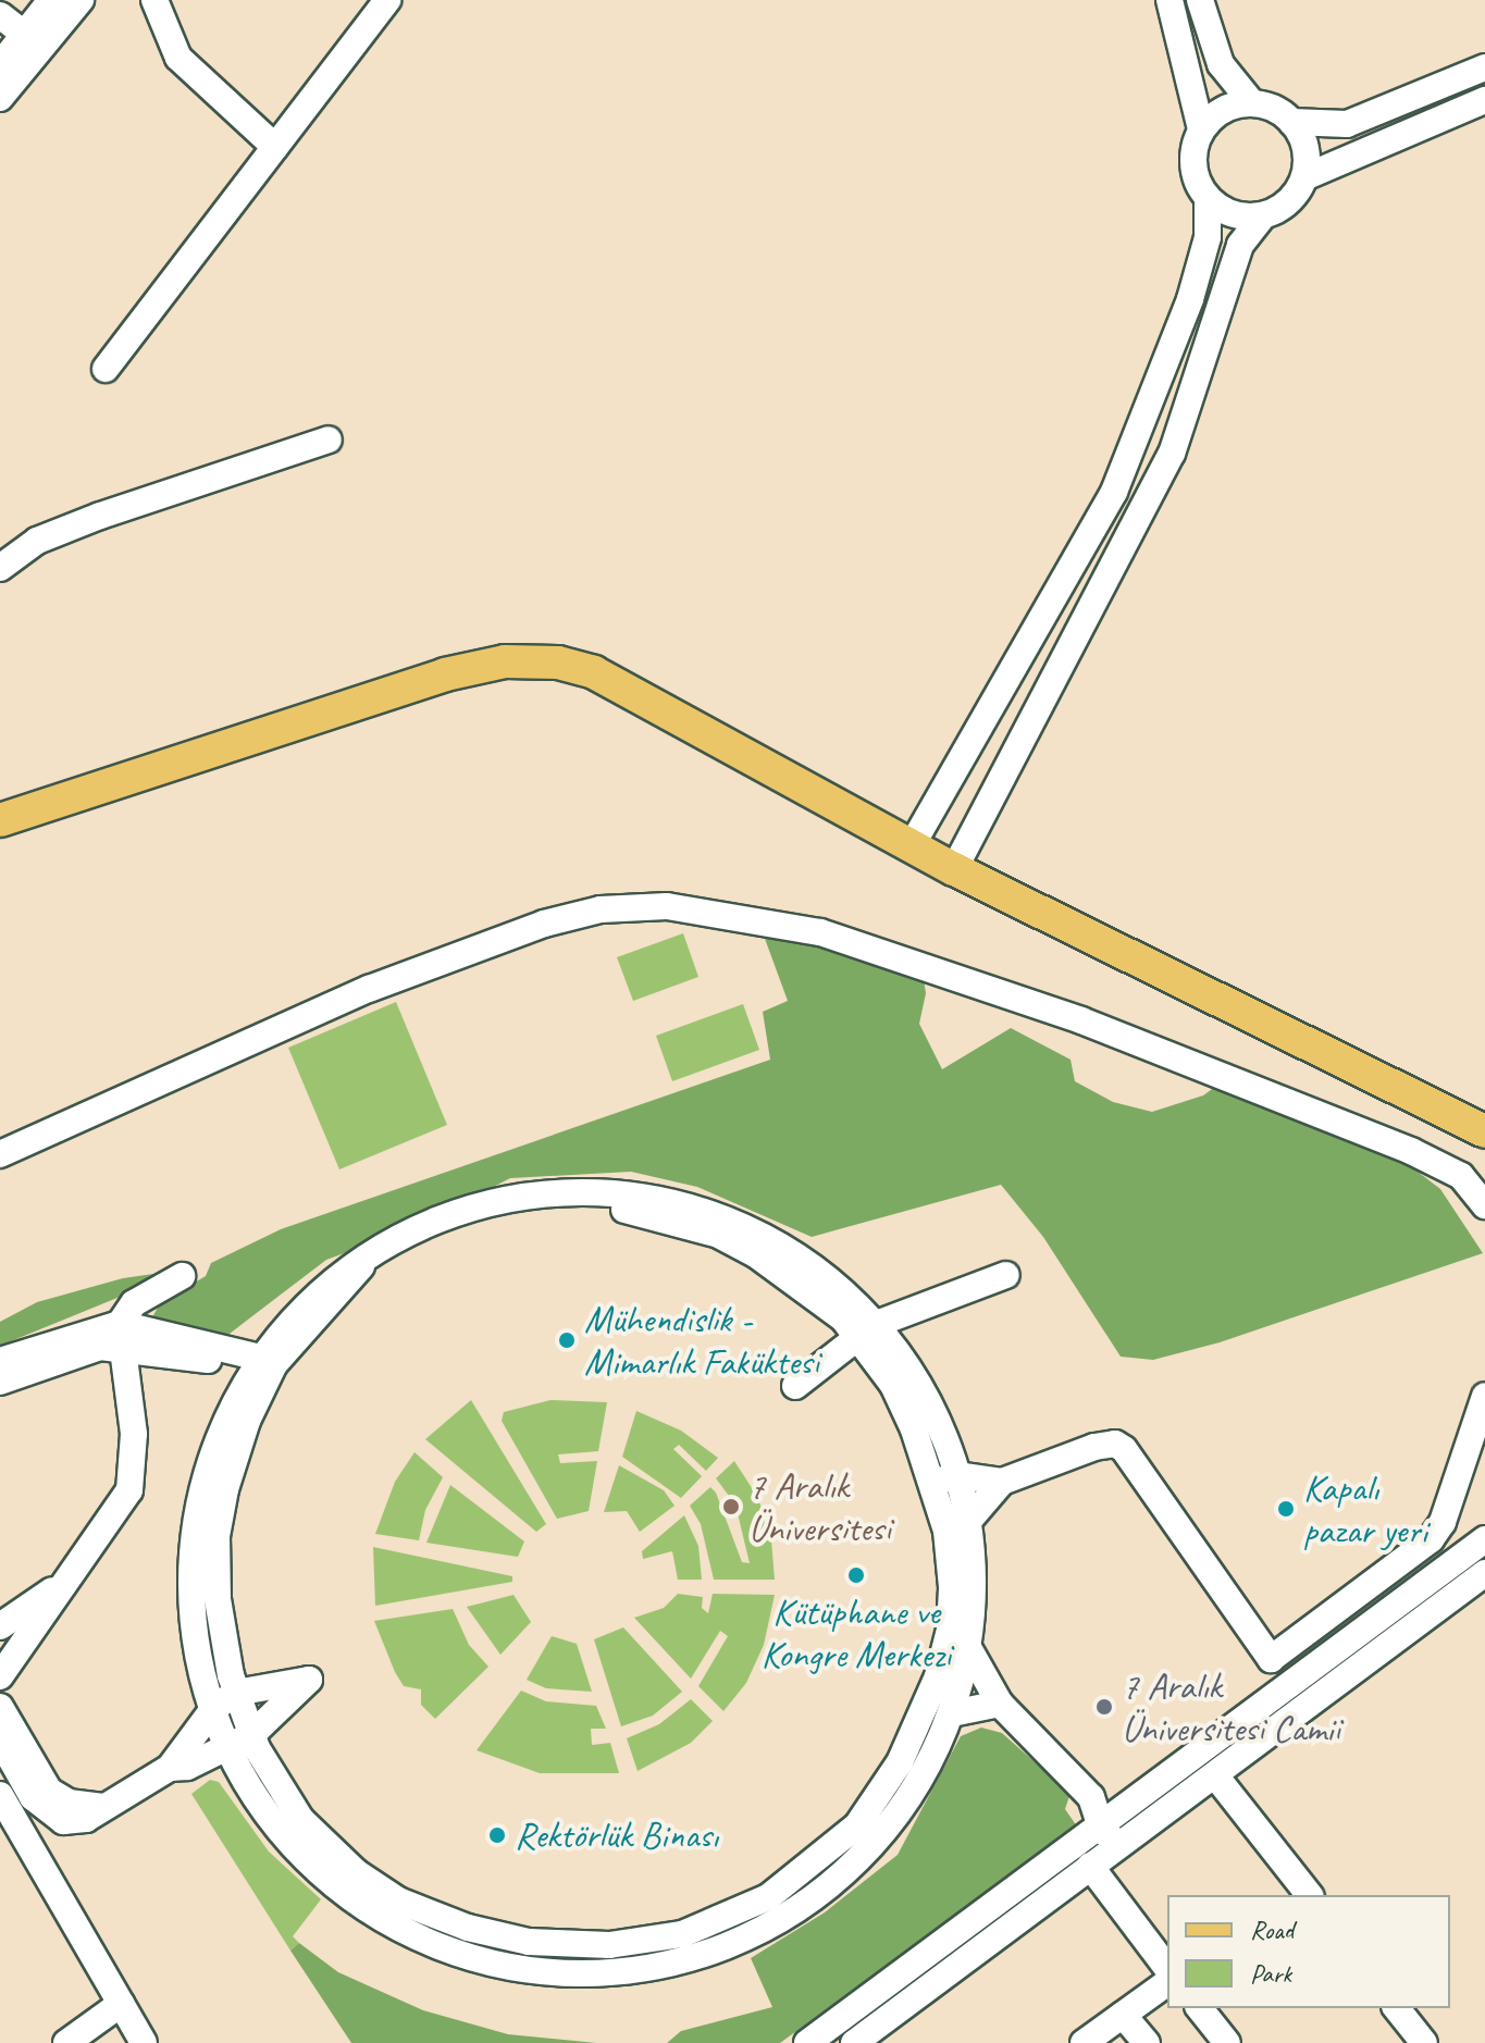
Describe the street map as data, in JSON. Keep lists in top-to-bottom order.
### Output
{
  "places": [
    "Mühendislik - Mimarlık Faküktesi",
    "7 Aralık Üniversitesi",
    "Kapalı pazar yeri",
    "Kütüphane ve Kongre Merkezi",
    "7 Aralık Üniversitesi Camii",
    "Rektörlük Binası"
  ],
  "legend": ["Road", "Park"]
}
